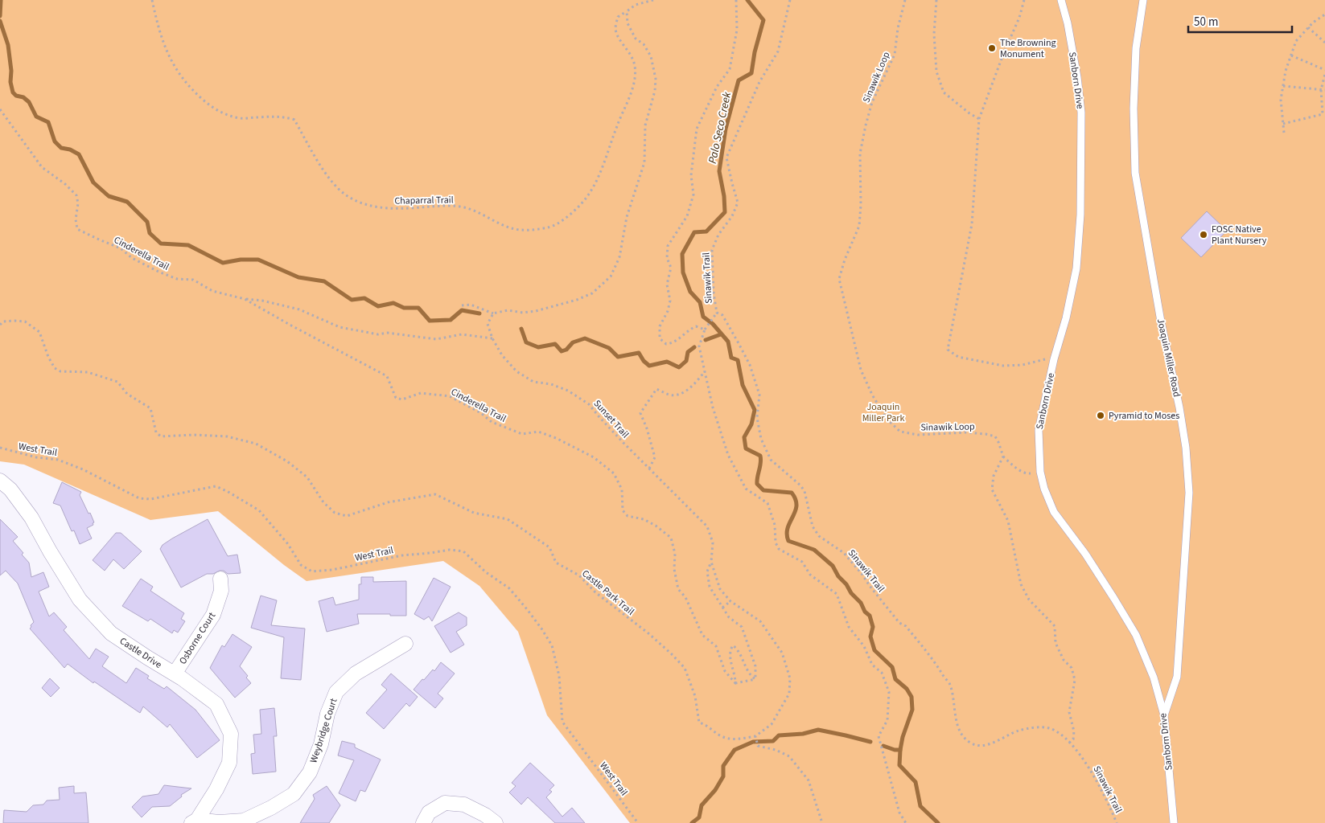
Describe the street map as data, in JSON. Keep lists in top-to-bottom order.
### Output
{
  "streets": {
    "street": ["Osborne Court", "Castle Drive", "Weybridge Court"],
    "lane": ["Sanborn Drive", "Joaquin Miller Road"],
    "path": [
      "Sinawik Loop",
      "Chaparral Trail",
      "Cinderella Trail",
      "Sinawik Trail",
      "Sunset Trail",
      "West Trail",
      "Castle Park Trail"
    ]
  },
  "crossings": [
    ["Sanborn Drive", "Joaquin Miller Road"],
    ["Sunset Trail", "Castle Park Trail"],
    ["Osborne Court", "Castle Drive"],
    ["Castle Drive", "Weybridge Court"]
  ],
  "water": ["Palo Seco Creek"],
  "parks": ["Joaquin Miller Park"],
  "places": ["The Browning Monument", "FOSC Native Plant Nursery", "Pyramid to Moses"],
  "scale_bar": "50 m"
}
